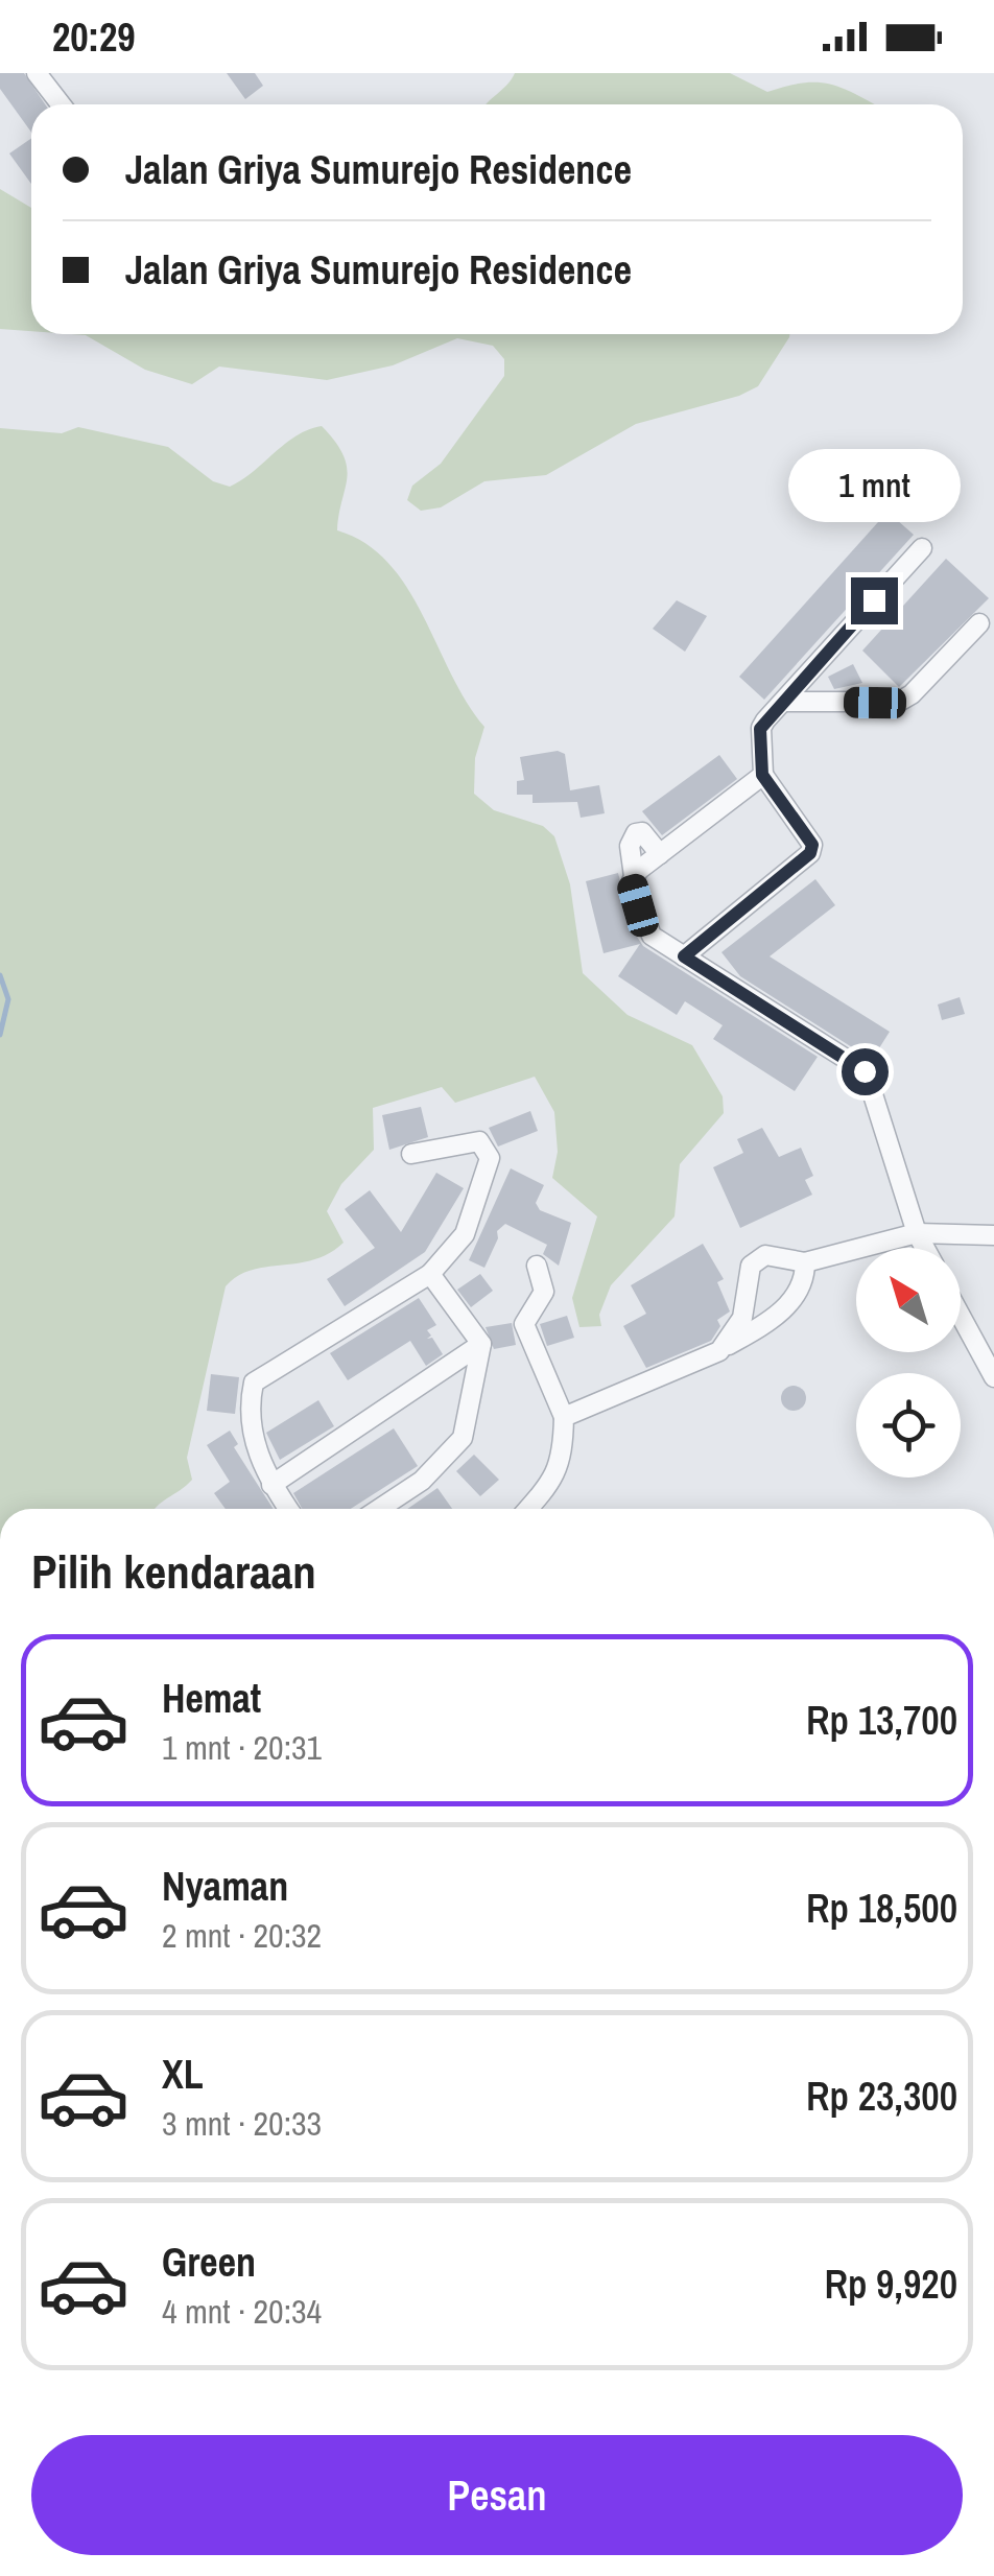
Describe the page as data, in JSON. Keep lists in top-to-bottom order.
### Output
{
  "north": "top left",
  "page": {
    "status": "20:29",
    "banner": ["Jalan Griya Sumurejo Residence", "Jalan Griya Sumurejo Residence"],
    "bubble": "1 mnt",
    "heading": "Pilih kendaraan",
    "list": [
      {
        "name": "Hemat",
        "note": "1 mnt · 20:31",
        "value": "Rp 13,700"
      },
      {
        "name": "Nyaman",
        "note": "2 mnt · 20:32",
        "value": "Rp 18,500"
      },
      {
        "name": "XL",
        "note": "3 mnt · 20:33",
        "value": "Rp 23,300"
      },
      {
        "name": "Green",
        "note": "4 mnt · 20:34",
        "value": "Rp 9,920"
      }
    ],
    "buttons": "Pesan"
  }
}
